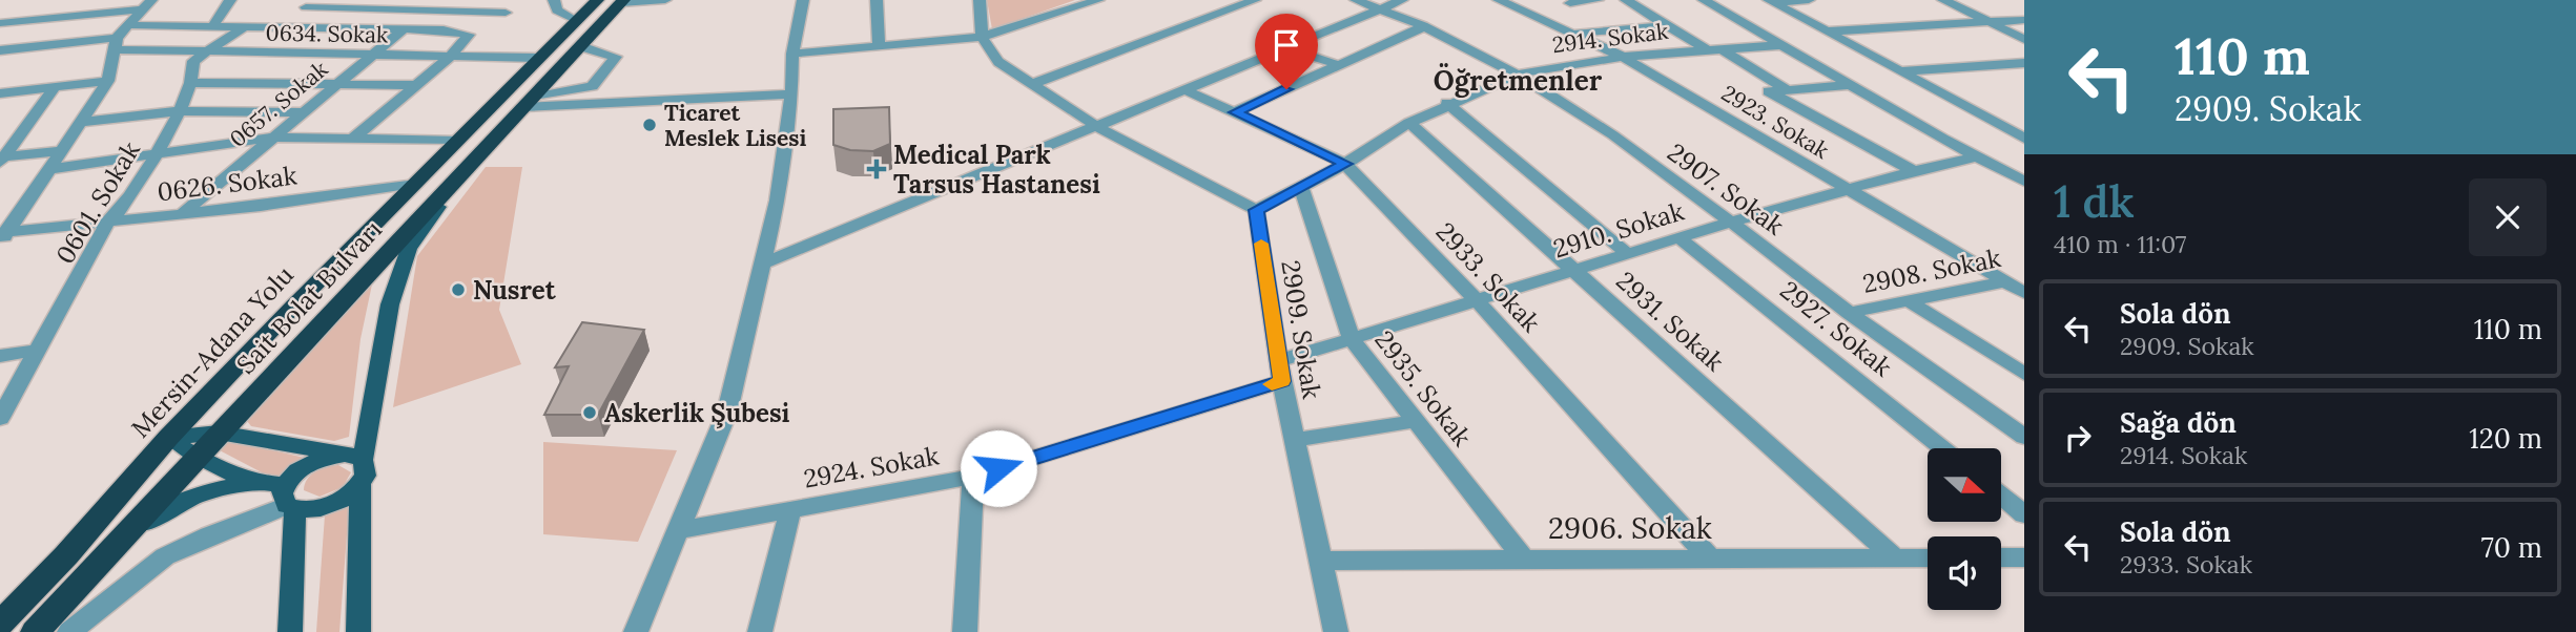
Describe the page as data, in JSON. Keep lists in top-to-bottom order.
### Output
{
  "streets": {
    "highway": ["Sait Bolat Bulvarı", "Mersin-Adana Yolu"],
    "street": [
      "0634. Sokak",
      "2914. Sokak",
      "0657. Sokak",
      "2923. Sokak",
      "0626. Sokak",
      "2907. Sokak",
      "0601. Sokak",
      "2910. Sokak",
      "2908. Sokak",
      "2933. Sokak",
      "2931. Sokak",
      "2927. Sokak",
      "2909. Sokak",
      "2935. Sokak",
      "2924. Sokak",
      "2906. Sokak"
    ]
  },
  "crossings": [
    ["0634. Sokak", "0657. Sokak"],
    ["0634. Sokak", "0601. Sokak"],
    ["0634. Sokak", "Mersin-Adana Yolu"],
    ["2914. Sokak", "2923. Sokak"],
    ["2914. Sokak", "2907. Sokak"],
    ["2914. Sokak", "2933. Sokak"],
    ["2914. Sokak", "2931. Sokak"],
    ["2914. Sokak", "2909. Sokak"],
    ["2914. Sokak", "2935. Sokak"],
    ["0657. Sokak", "0626. Sokak"],
    ["2923. Sokak", "2910. Sokak"],
    ["2923. Sokak", "2908. Sokak"],
    ["0626. Sokak", "0601. Sokak"],
    ["0626. Sokak", "Mersin-Adana Yolu"],
    ["2907. Sokak", "2910. Sokak"],
    ["2907. Sokak", "2908. Sokak"],
    ["2910. Sokak", "2933. Sokak"],
    ["2910. Sokak", "2931. Sokak"],
    ["2910. Sokak", "2927. Sokak"],
    ["2910. Sokak", "2909. Sokak"],
    ["2910. Sokak", "2935. Sokak"],
    ["2910. Sokak", "2924. Sokak"],
    ["2933. Sokak", "2906. Sokak"],
    ["2931. Sokak", "2906. Sokak"],
    ["2909. Sokak", "2924. Sokak"],
    ["2909. Sokak", "2906. Sokak"],
    ["2935. Sokak", "2906. Sokak"]
  ],
  "districts": ["Öğretmenler"],
  "places": {
    "other": ["Ticaret Meslek Lisesi", "Nusret", "Askerlik Şubesi"],
    "health": ["Medical Park Tarsus Hastanesi"]
  },
  "north": "right",
  "page": {
    "turn": ["110 m", "2909. Sokak"],
    "heading": ["1 dk", "410 m · 11:07"],
    "list": [
      {
        "name": "Sola dön",
        "note": "2909. Sokak",
        "value": "110 m"
      },
      {
        "name": "Sağa dön",
        "note": "2914. Sokak",
        "value": "120 m"
      },
      {
        "name": "Sola dön",
        "note": "2933. Sokak",
        "value": "70 m"
      }
    ]
  }
}
